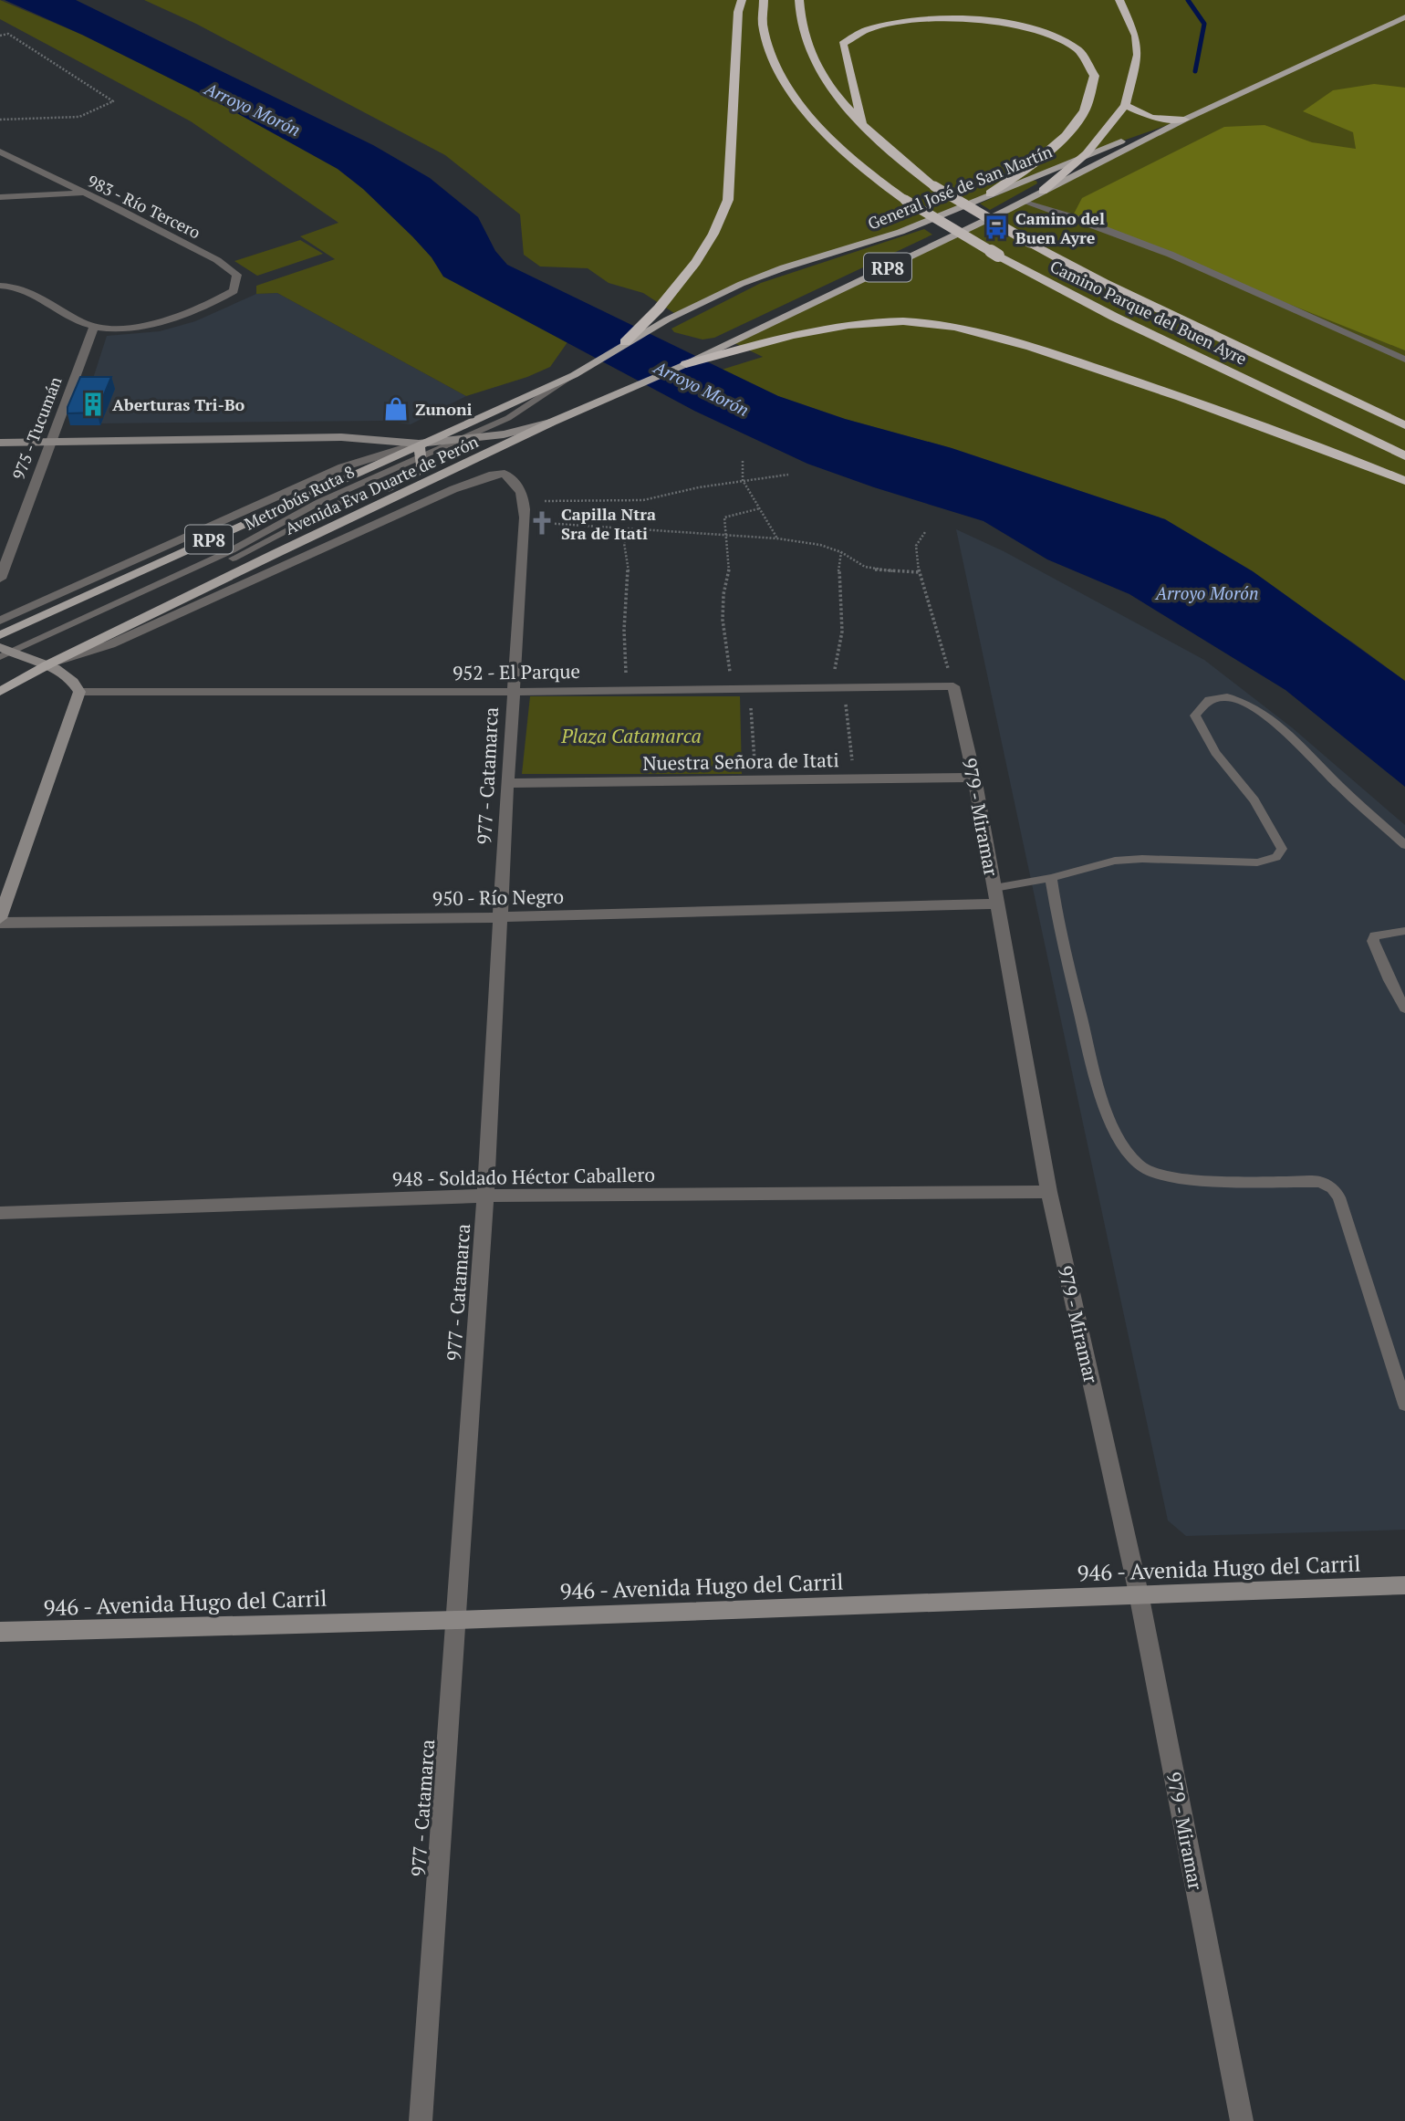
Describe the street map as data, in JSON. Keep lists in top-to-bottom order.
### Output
{
  "streets": {
    "highway": ["Camino Parque del Buen Ayre"],
    "main road": ["General José de San Martín", "RP8", "Avenida Eva Duarte de Perón"],
    "street": [
      "983 - Río Tercero",
      "975 - Tucumán",
      "952 - El Parque",
      "Nuestra Señora de Itati",
      "977 - Catamarca",
      "979 - Miramar",
      "950 - Río Negro",
      "948 - Soldado Héctor Caballero",
      "946 - Avenida Hugo del Carril"
    ],
    "lane": ["Metrobús Ruta 8"]
  },
  "crossings": [
    ["General José de San Martín", "Avenida Eva Duarte de Perón"],
    ["983 - Río Tercero", "975 - Tucumán"],
    ["Avenida Eva Duarte de Perón", "Metrobús Ruta 8"],
    ["Avenida Eva Duarte de Perón", "977 - Catamarca"],
    ["952 - El Parque", "977 - Catamarca"],
    ["952 - El Parque", "979 - Miramar"],
    ["Nuestra Señora de Itati", "977 - Catamarca"],
    ["Nuestra Señora de Itati", "979 - Miramar"],
    ["977 - Catamarca", "950 - Río Negro"],
    ["977 - Catamarca", "948 - Soldado Héctor Caballero"],
    ["977 - Catamarca", "946 - Avenida Hugo del Carril"],
    ["979 - Miramar", "950 - Río Negro"],
    ["979 - Miramar", "948 - Soldado Héctor Caballero"],
    ["979 - Miramar", "946 - Avenida Hugo del Carril"]
  ],
  "water": ["Arroyo Morón"],
  "parks": ["Plaza Catamarca"],
  "places": {
    "bus stop": ["Camino del Buen Ayre"],
    "building": ["Aberturas Tri-Bo"],
    "shop": ["Zunoni"],
    "church": ["Capilla Ntra Sra de Itati"]
  }
}
